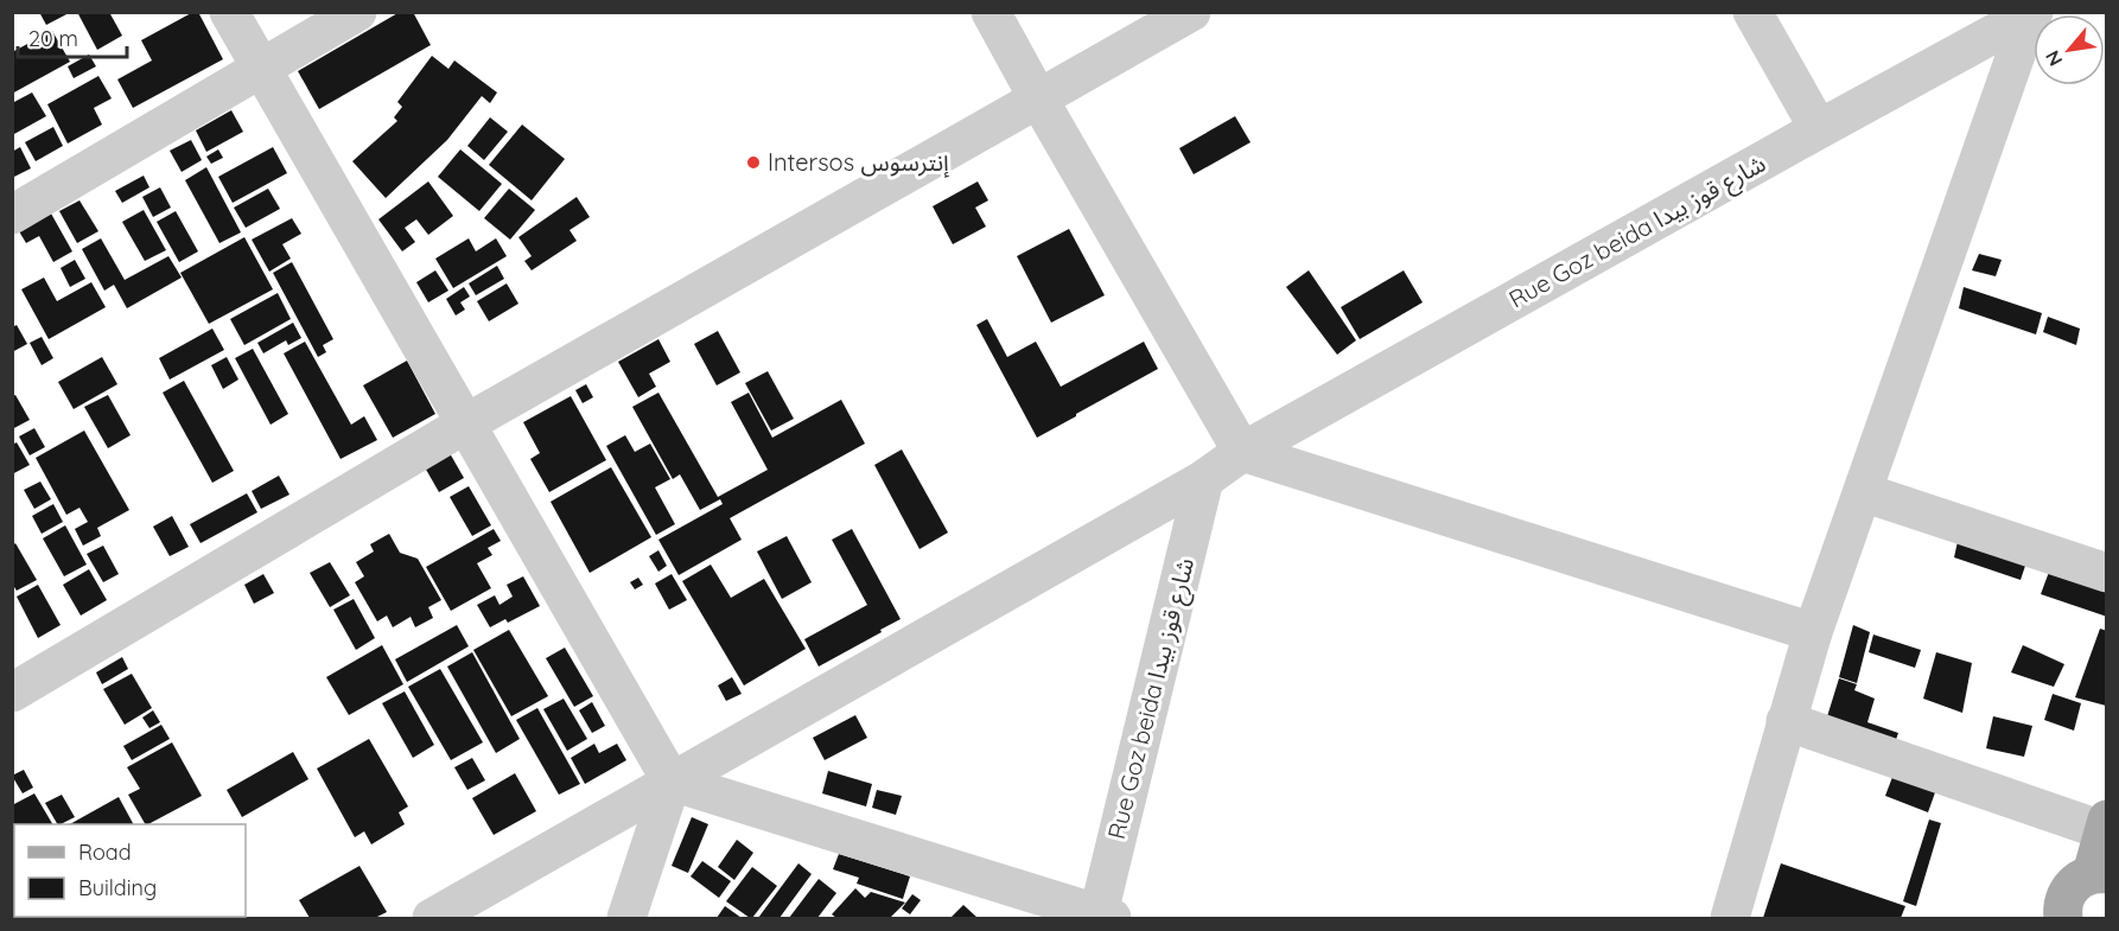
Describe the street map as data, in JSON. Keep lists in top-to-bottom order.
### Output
{
  "streets": {
    "street": ["Rue Goz beida شارع قوز بيدا"]
  },
  "places": ["Intersos إنترسوس"],
  "legend": ["Road", "Building"],
  "scale_bar": "20 m",
  "north": "bottom left"
}
